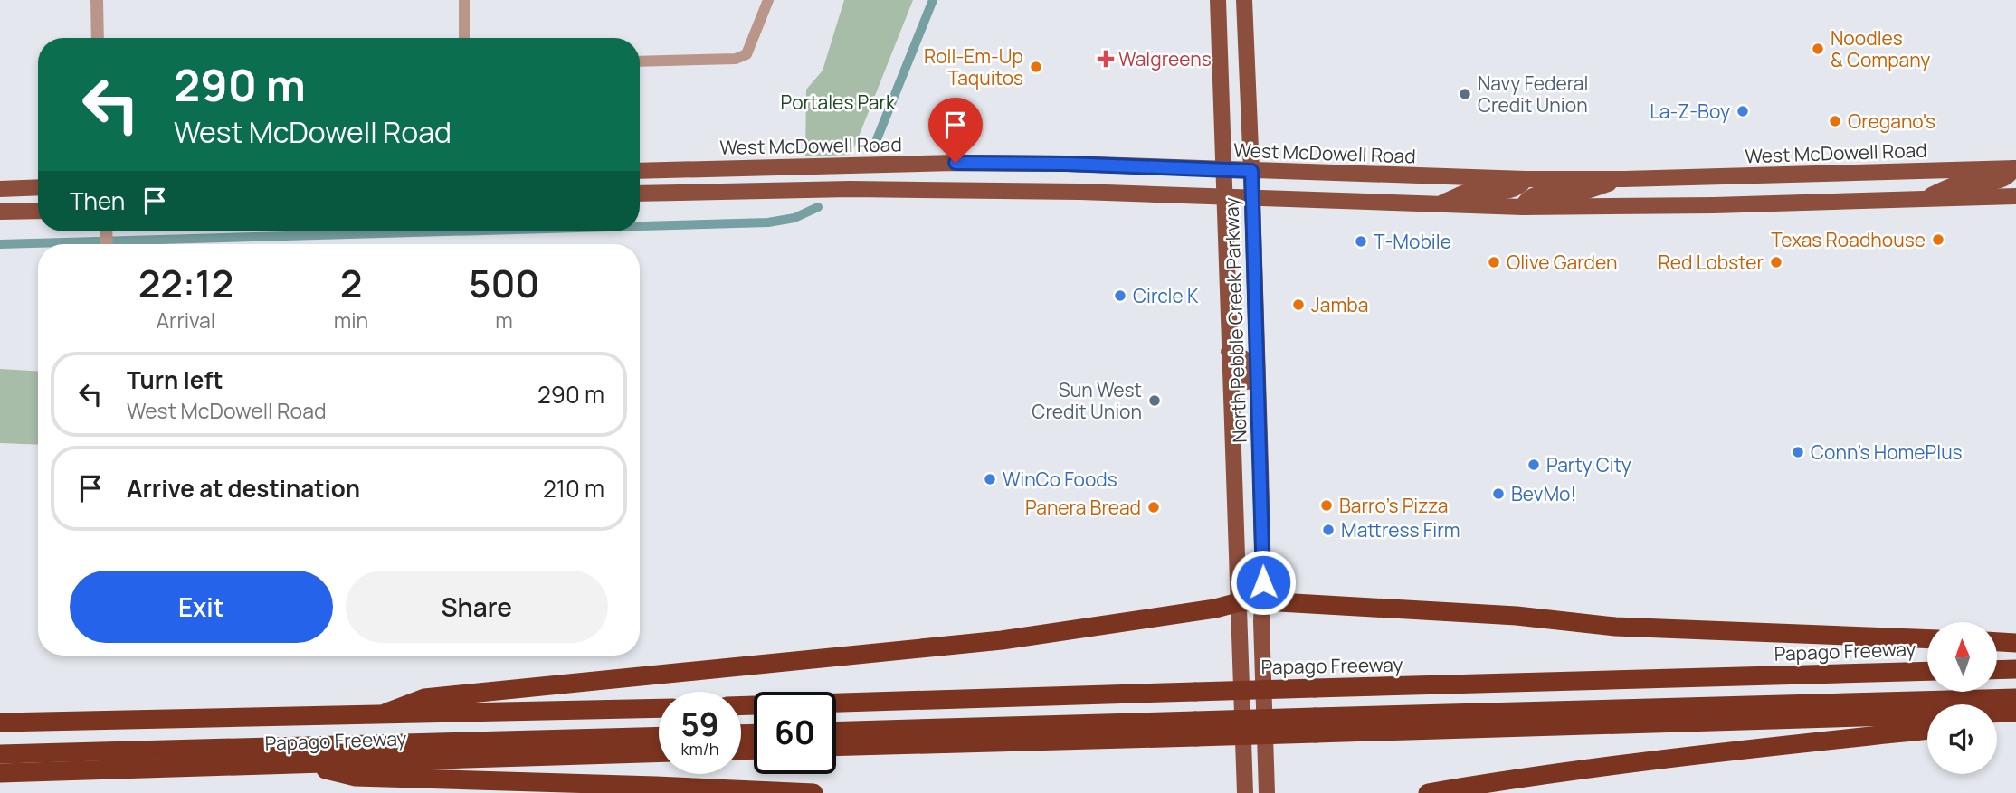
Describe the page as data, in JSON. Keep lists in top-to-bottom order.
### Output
{
  "streets": {
    "highway": ["Papago Freeway"],
    "main road": ["West McDowell Road", "North Pebble Creek Parkway"]
  },
  "crossings": [
    ["West McDowell Road", "North Pebble Creek Parkway"]
  ],
  "parks": ["Portales Park"],
  "places": {
    "other": [
      "Noodles & Company",
      "Roll-Em-Up Taquitos",
      "Navy Federal Credit Union",
      "La-Z-Boy",
      "Oregano's",
      "Texas Roadhouse",
      "T-Mobile",
      "Olive Garden",
      "Red Lobster",
      "Circle K",
      "Jamba",
      "Sun West Credit Union",
      "Conn's HomePlus",
      "Party City",
      "WinCo Foods",
      "BevMo!",
      "Barro's Pizza",
      "Panera Bread",
      "Mattress Firm"
    ],
    "health": ["Walgreens"]
  },
  "north": "top",
  "page": {
    "turn": ["290 m", "West McDowell Road"],
    "then": "Then",
    "eta": [
      "22:12",
      "Arrival",
      "2",
      "min",
      "500",
      "m"
    ],
    "list": [
      {
        "name": "Turn left",
        "note": "West McDowell Road",
        "value": "290 m"
      },
      {
        "name": "Arrive at destination",
        "value": "210 m"
      }
    ],
    "buttons": ["Exit", "Share"],
    "speed": "59 km/h",
    "limit": "60"
  }
}
